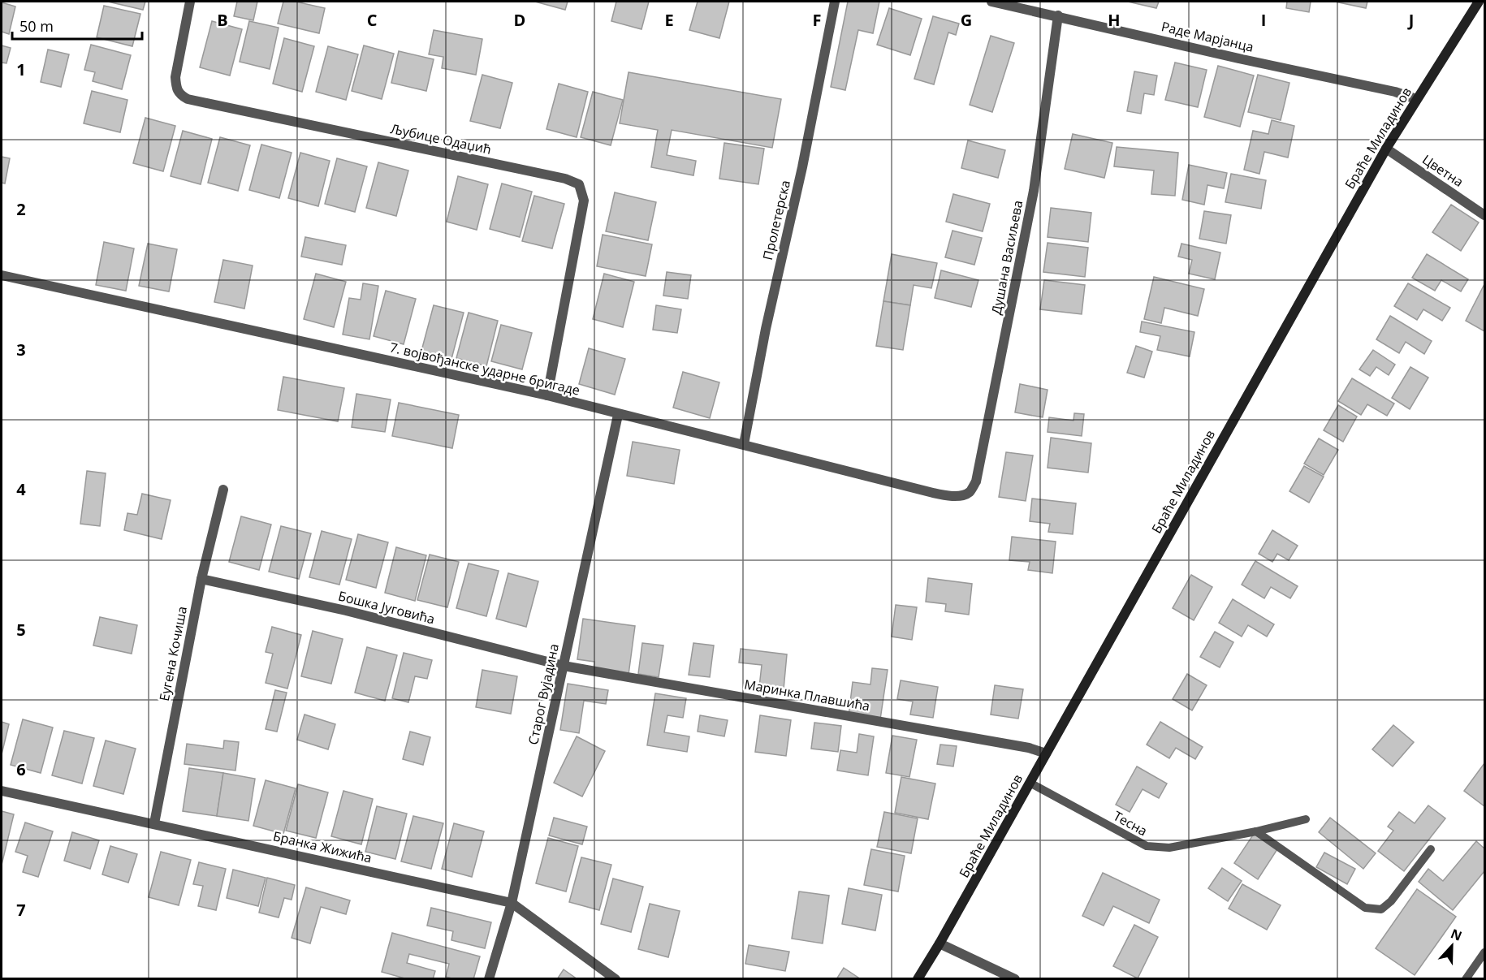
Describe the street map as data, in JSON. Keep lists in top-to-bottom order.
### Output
{
  "streets": {
    "main road": ["Браће Миладинов"],
    "street": [
      "Раде Марјанца",
      "Љубице Одаџић",
      "Цветна",
      "Пролетерска",
      "Душана Васиљева",
      "7. војвођанске ударне бригаде",
      "Бошка Југовића",
      "Еугена Кочиша",
      "Старог Вујадина",
      "Маринка Плавшића",
      "Бранка Жижића"
    ],
    "lane": ["Тесна"]
  },
  "crossings": [
    ["Раде Марјанца", "Браће Миладинов"],
    ["Раде Марјанца", "Душана Васиљева"],
    ["Браће Миладинов", "Цветна"],
    ["Браће Миладинов", "Маринка Плавшића"],
    ["Браће Миладинов", "Тесна"],
    ["Љубице Одаџић", "7. војвођанске ударне бригаде"],
    ["Пролетерска", "7. војвођанске ударне бригаде"],
    ["Душана Васиљева", "7. војвођанске ударне бригаде"],
    ["7. војвођанске ударне бригаде", "Старог Вујадина"],
    ["Бошка Југовића", "Еугена Кочиша"],
    ["Бошка Југовића", "Старог Вујадина"],
    ["Бошка Југовића", "Маринка Плавшића"],
    ["Еугена Кочиша", "Бранка Жижића"],
    ["Старог Вујадина", "Маринка Плавшића"],
    ["Старог Вујадина", "Бранка Жижића"]
  ],
  "scale_bar": "50 m",
  "north": "top",
  "grid": {
    "columns": [
      "B",
      "C",
      "D",
      "E",
      "F",
      "G",
      "H",
      "I",
      "J"
    ],
    "rows": [
      "1",
      "2",
      "3",
      "4",
      "5",
      "6",
      "7"
    ]
  }
}
